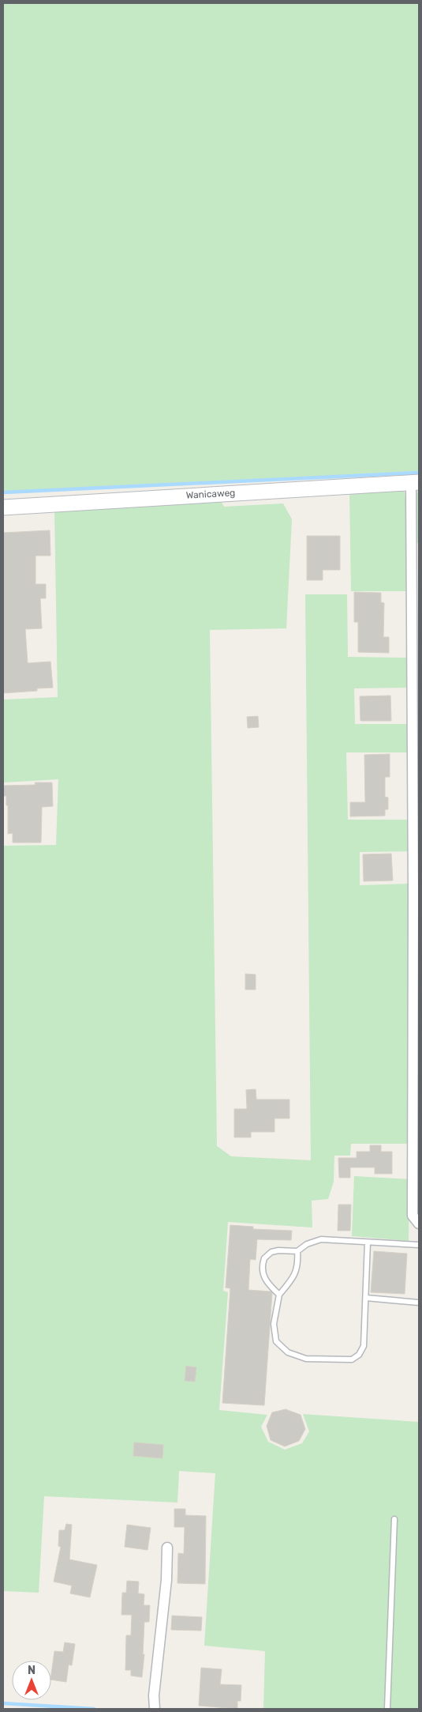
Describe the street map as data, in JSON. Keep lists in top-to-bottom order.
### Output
{
  "streets": {
    "street": ["Wanicaweg"]
  },
  "north": "top"
}
